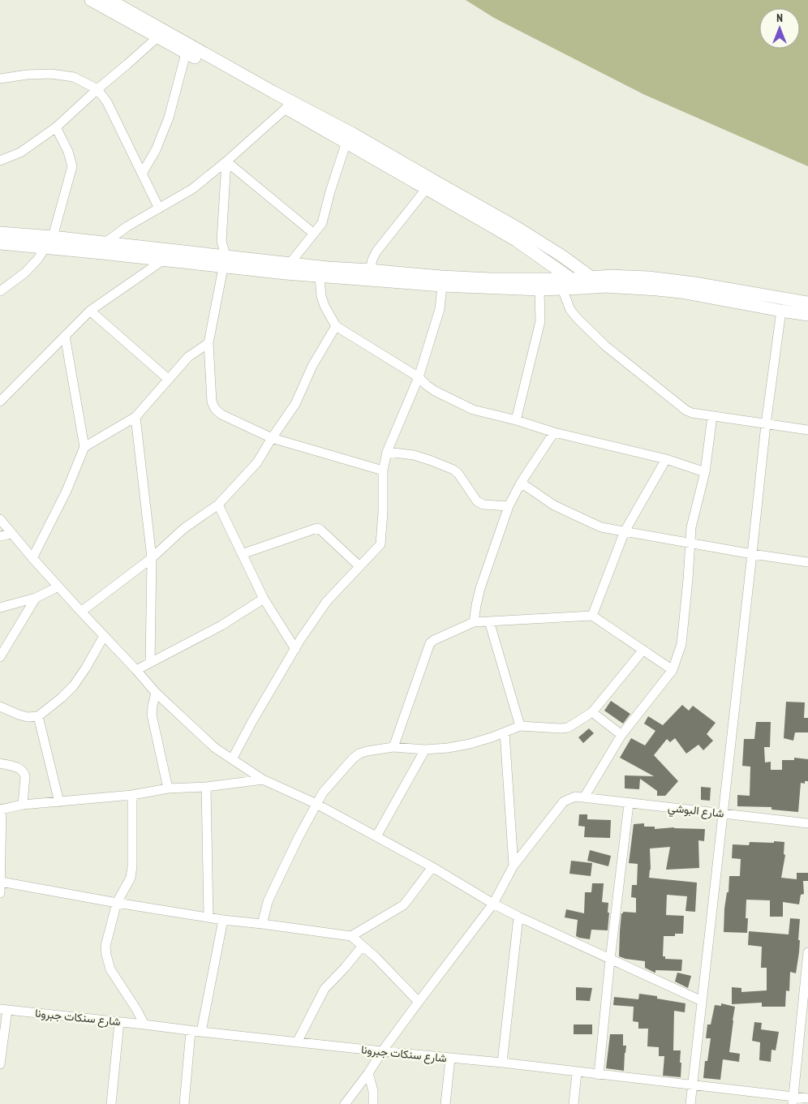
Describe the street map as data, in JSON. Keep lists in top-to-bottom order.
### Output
{
  "streets": {
    "street": ["شارع البوشي", "شارع سنكات جبرونا"]
  },
  "crossings": [
    ["شارع البوشي", "شارع سنكات جبرونا"]
  ],
  "north": "top"
}
